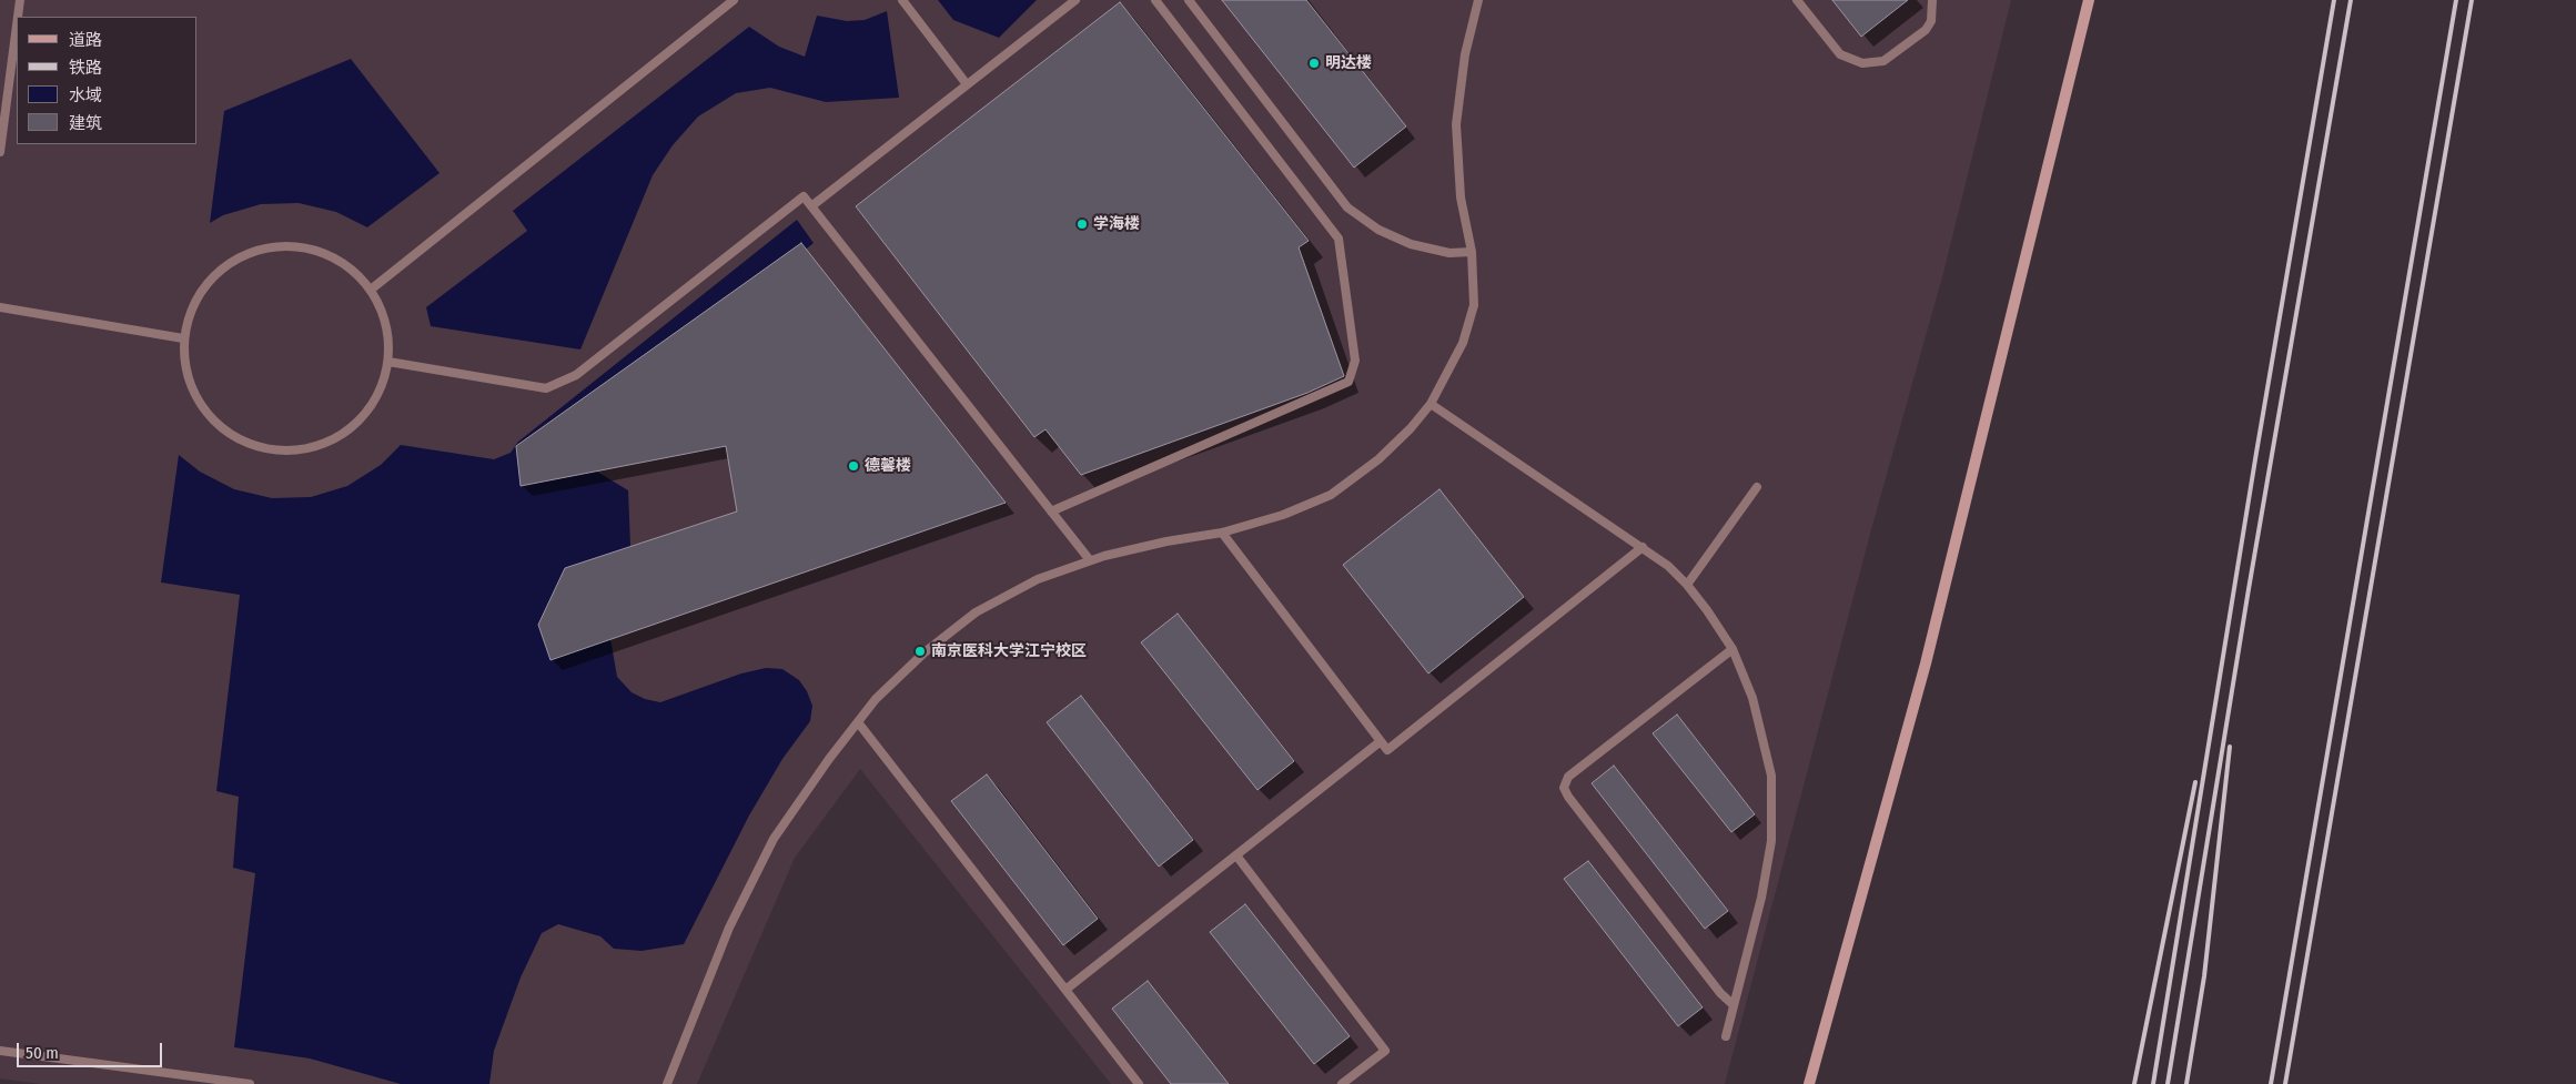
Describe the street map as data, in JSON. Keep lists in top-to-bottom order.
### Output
{
  "places": [
    "明达楼",
    "学海楼",
    "德馨楼",
    "南京医科大学江宁校区"
  ],
  "legend": [
    "道路",
    "铁路",
    "水域",
    "建筑"
  ],
  "scale_bar": "50 m"
}
